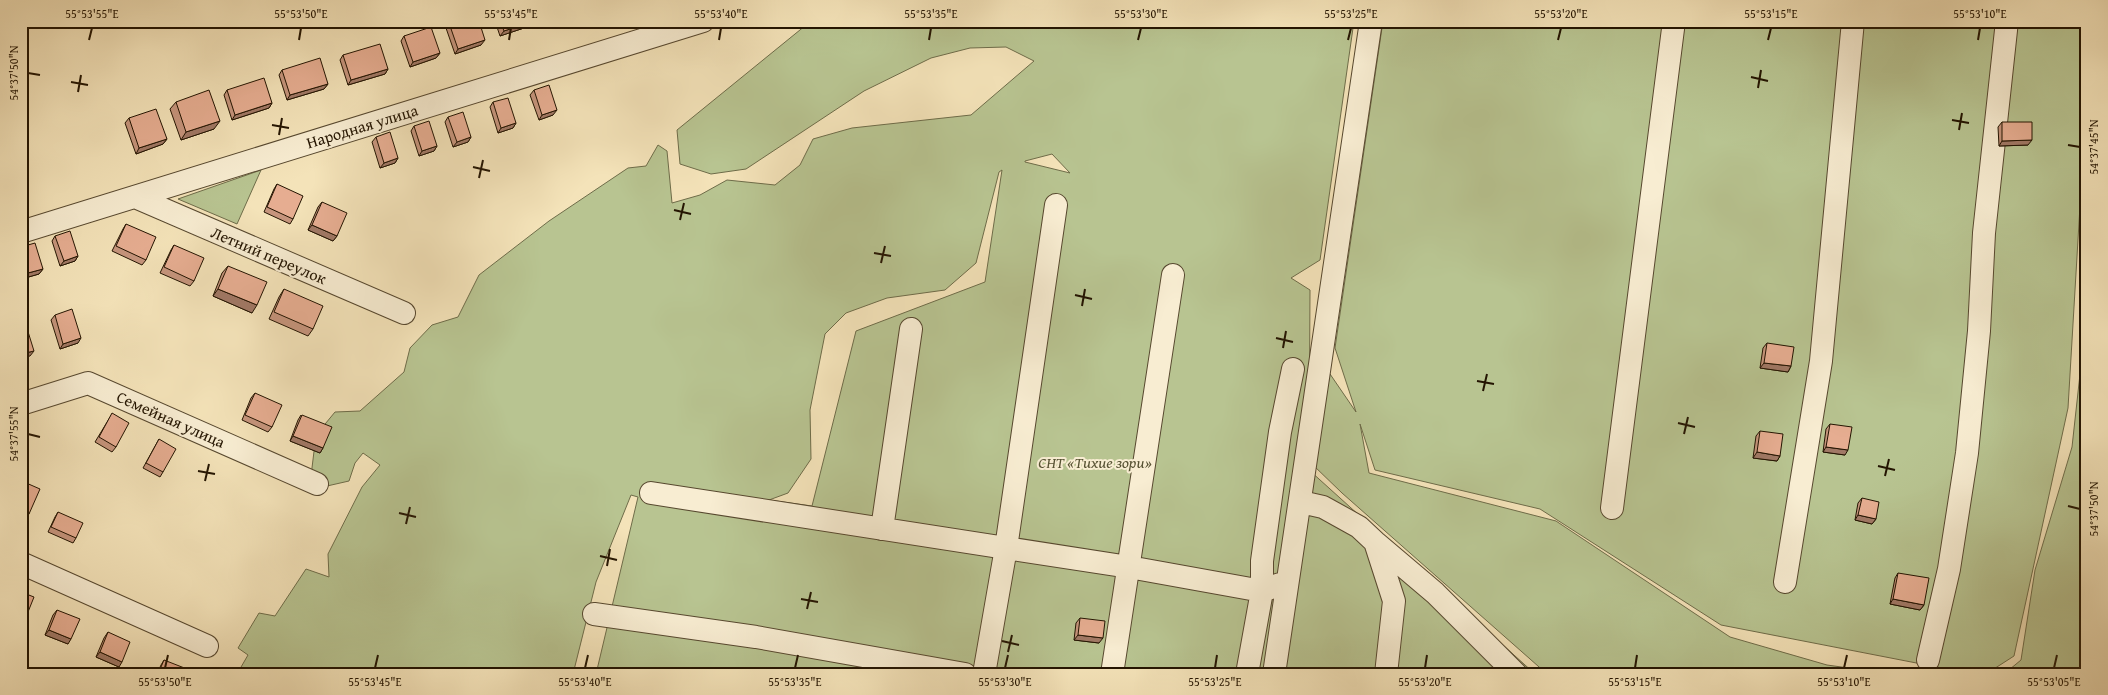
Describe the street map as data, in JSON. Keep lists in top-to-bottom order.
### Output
{
  "streets": {
    "street": ["Народная улица", "Летний переулок", "Семейная улица"]
  },
  "crossings": [
    ["Народная улица", "Летний переулок"]
  ],
  "parks": ["СНТ «Тихие зори»"],
  "coordinates": [
    "55°53'55\"E",
    "55°53'50\"E",
    "55°53'45\"E",
    "55°53'40\"E",
    "55°53'35\"E",
    "55°53'30\"E",
    "55°53'25\"E",
    "55°53'20\"E",
    "55°53'15\"E",
    "55°53'10\"E",
    "54°37'50\"N",
    "54°37'45\"N",
    "54°37'55\"N",
    "55°53'05\"E"
  ]
}
